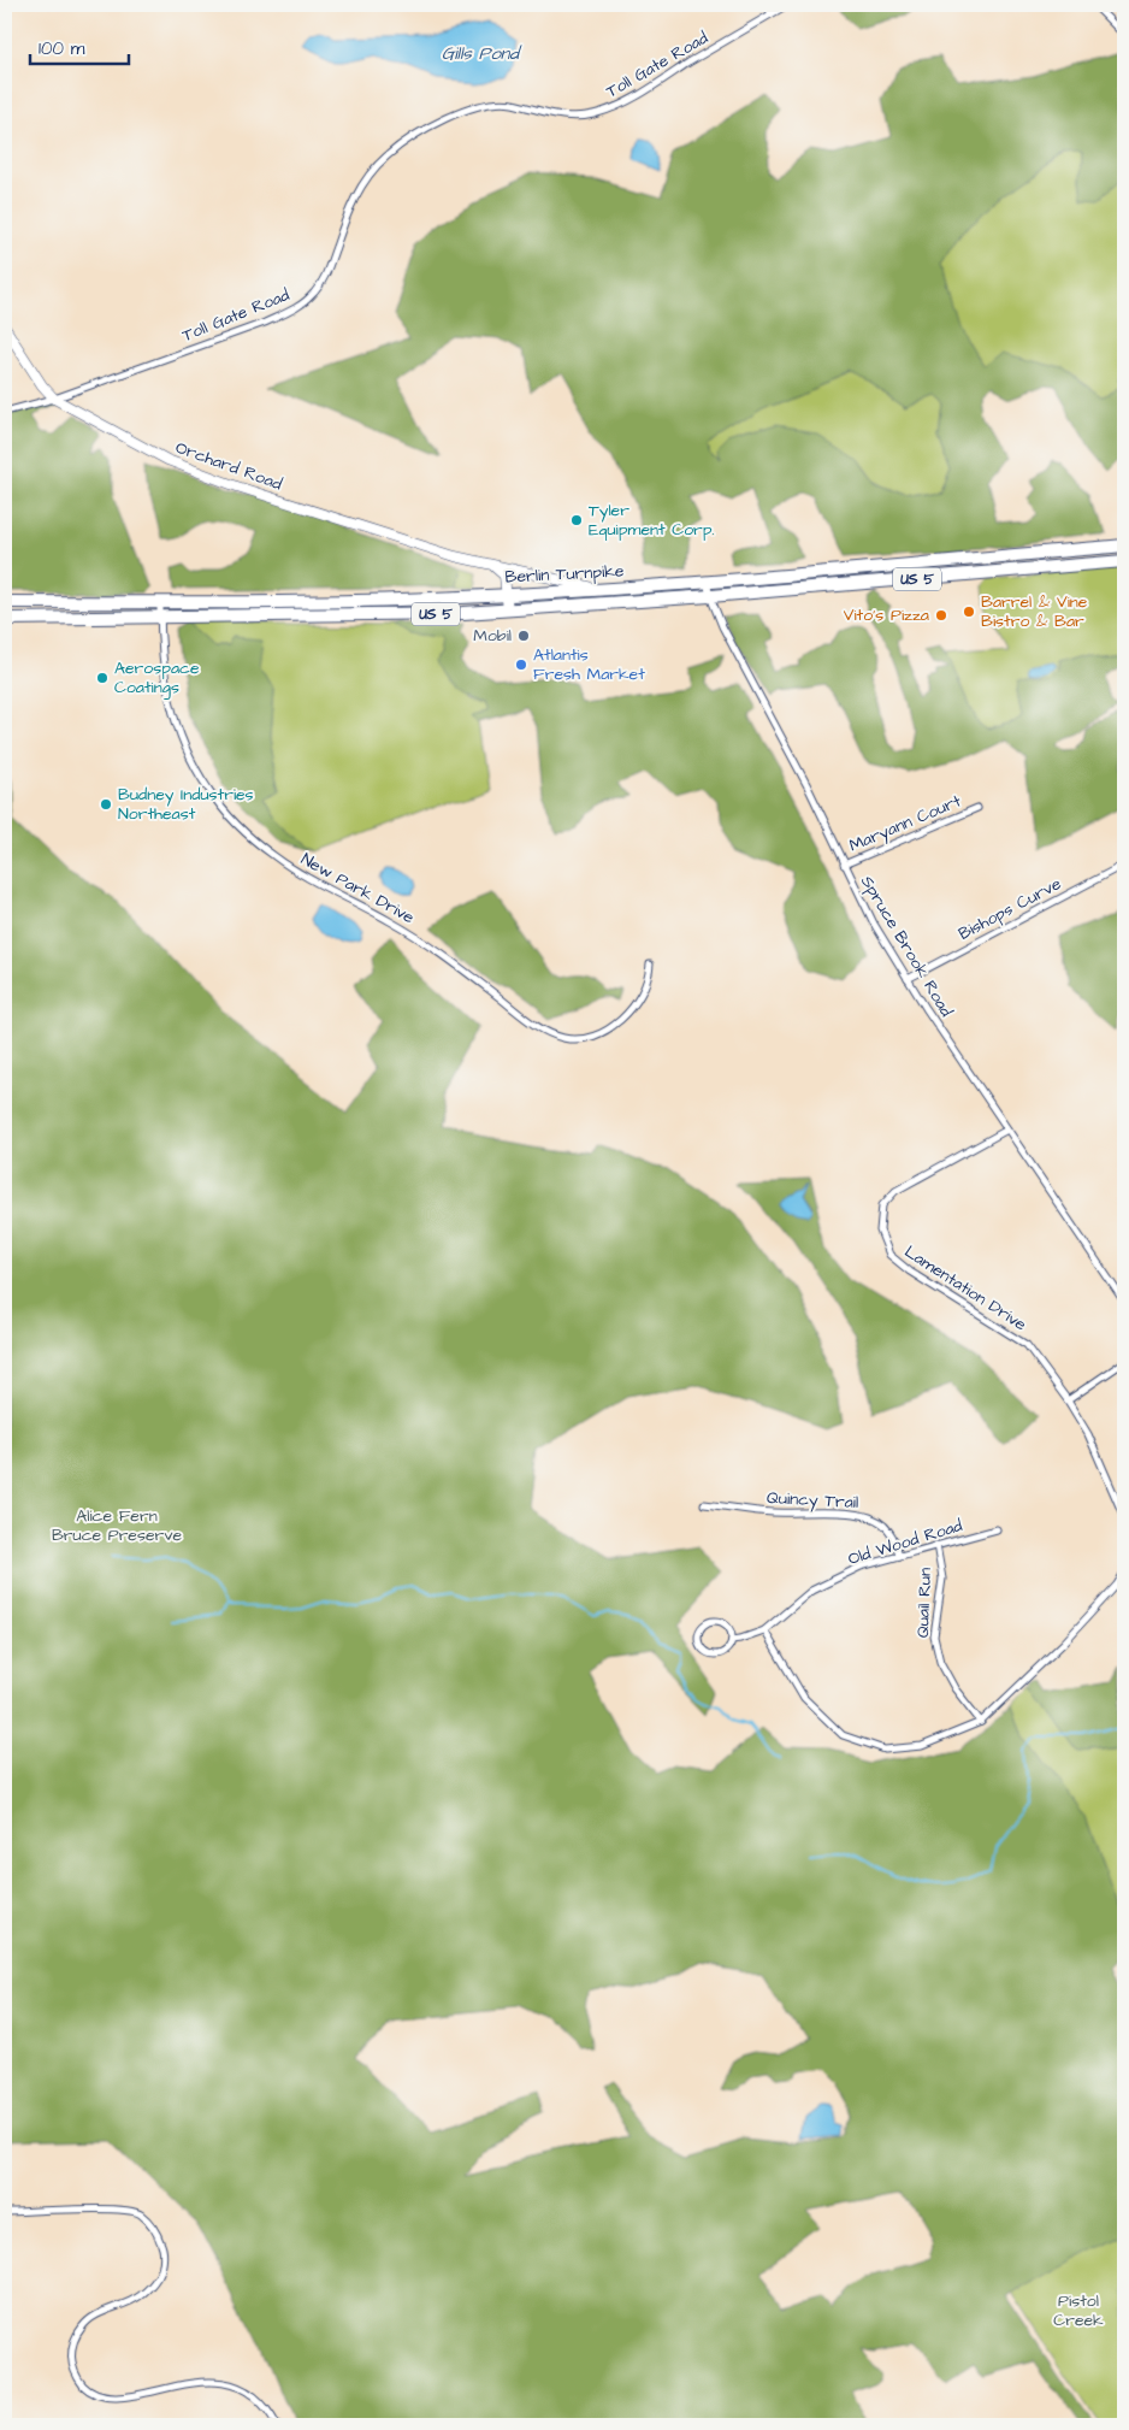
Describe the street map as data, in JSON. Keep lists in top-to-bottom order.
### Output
{
  "streets": {
    "highway": ["Berlin Turnpike", "US 5"],
    "street": [
      "Toll Gate Road",
      "Orchard Road",
      "Maryann Court",
      "New Park Drive",
      "Bishops Curve",
      "Spruce Brook Road",
      "Lamentation Drive",
      "Quincy Trail",
      "Old Wood Road",
      "Quail Run"
    ]
  },
  "crossings": [
    ["Toll Gate Road", "Orchard Road"],
    ["Orchard Road", "Berlin Turnpike"],
    ["Berlin Turnpike", "New Park Drive"],
    ["Berlin Turnpike", "Spruce Brook Road"],
    ["Maryann Court", "Spruce Brook Road"],
    ["Bishops Curve", "Spruce Brook Road"],
    ["Spruce Brook Road", "Lamentation Drive"],
    ["Quincy Trail", "Old Wood Road"],
    ["Old Wood Road", "Quail Run"]
  ],
  "water": ["Gills Pond"],
  "parks": ["Alice Fern Bruce Preserve", "Pistol Creek"],
  "places": [
    "Tyler Equipment Corp.",
    "Barrel & Vine Bistro & Bar",
    "Vito's Pizza",
    "Mobil",
    "Atlantis Fresh Market",
    "Aerospace Coatings",
    "Budney Industries Northeast"
  ],
  "scale_bar": "100 m"
}
